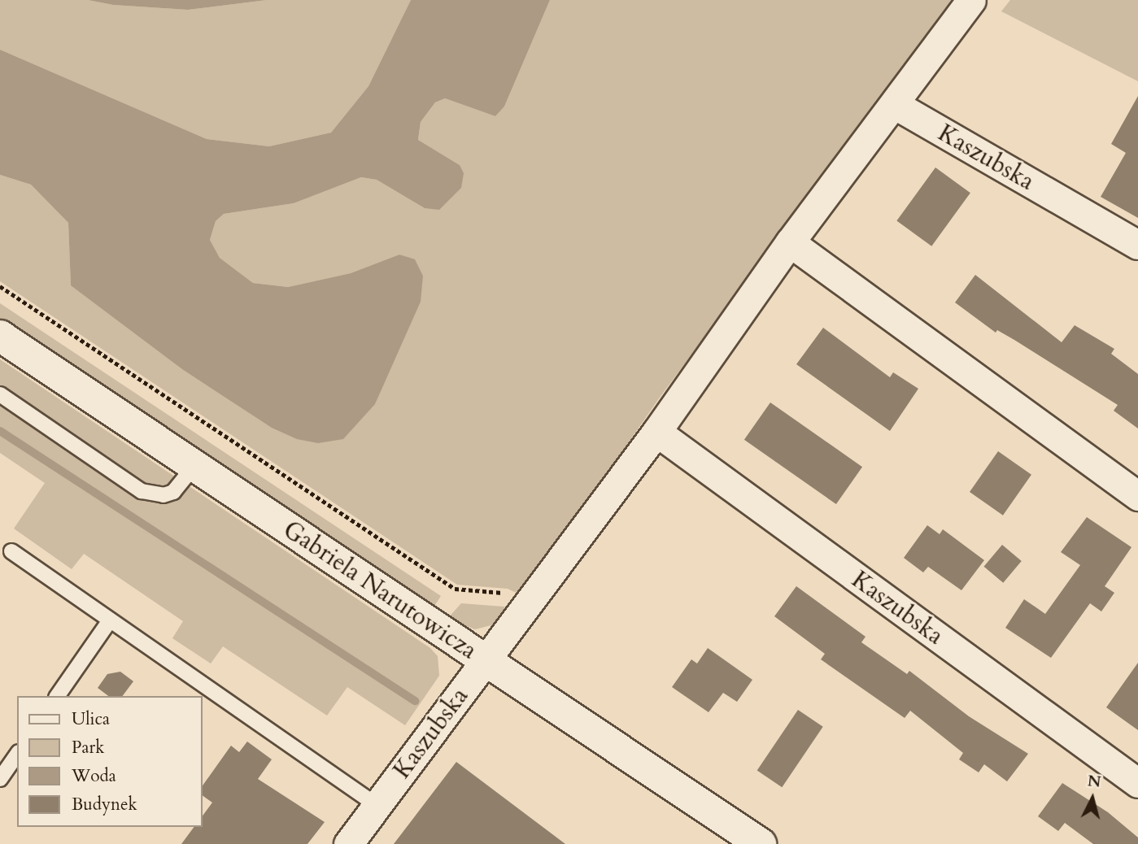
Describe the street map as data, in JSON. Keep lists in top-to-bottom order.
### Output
{
  "streets": {
    "main road": ["Gabriela Narutowicza"],
    "street": ["Kaszubska"]
  },
  "crossings": [
    ["Kaszubska", "Gabriela Narutowicza"]
  ],
  "legend": [
    "Ulica",
    "Park",
    "Woda",
    "Budynek"
  ],
  "north": "top"
}
